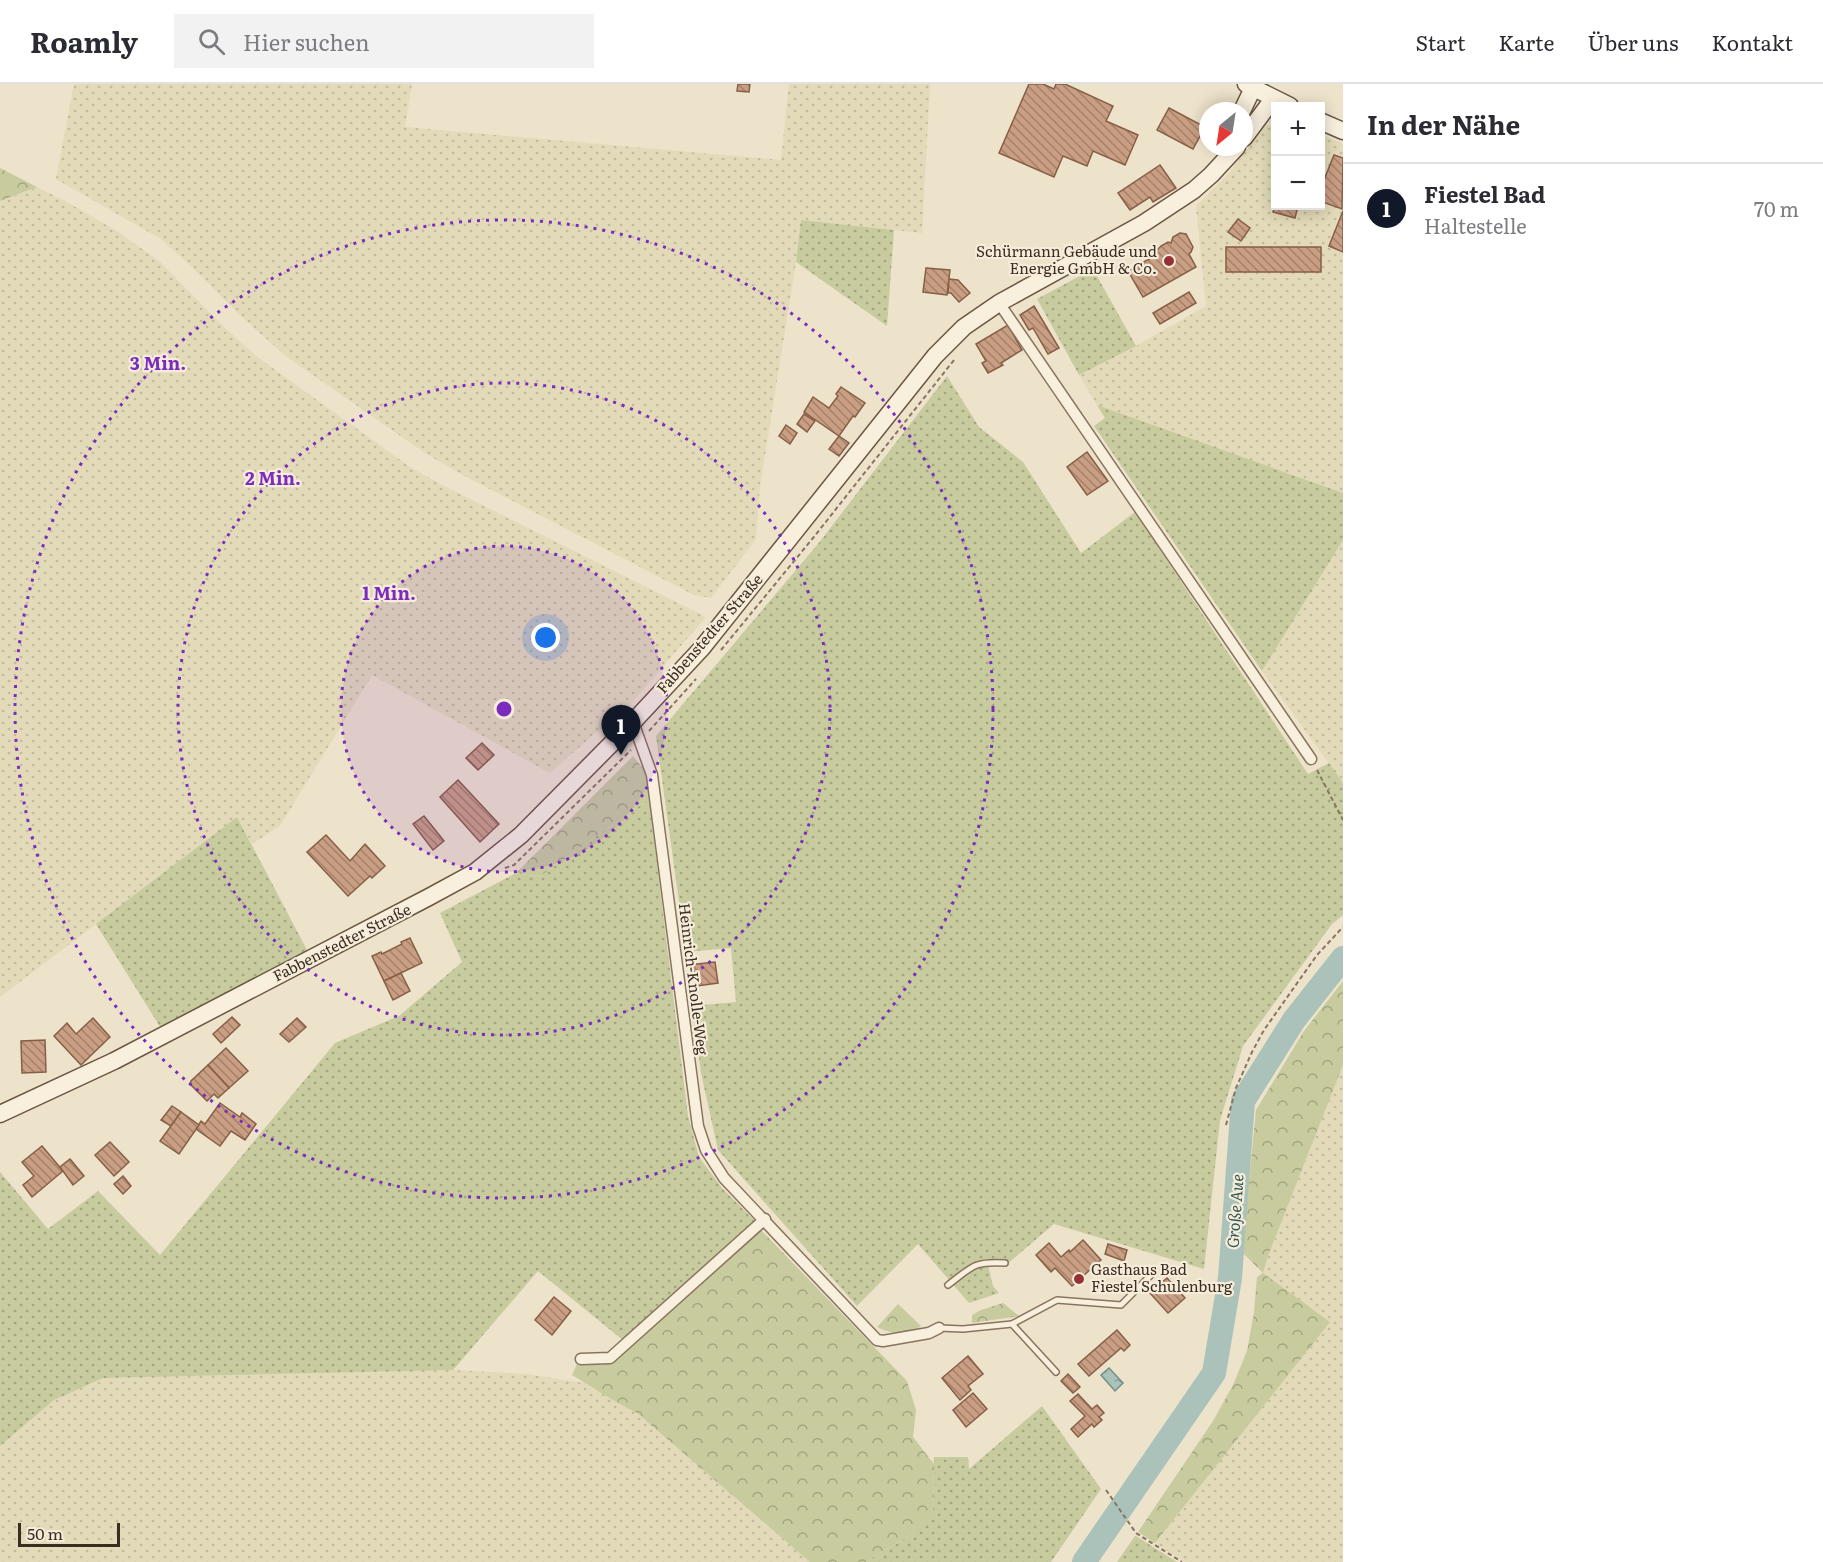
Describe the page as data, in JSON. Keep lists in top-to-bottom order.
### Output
{
  "streets": {
    "street": ["Fabbenstedter Straße", "Heinrich-Knolle-Weg"]
  },
  "crossings": [
    ["Fabbenstedter Straße", "Heinrich-Knolle-Weg"]
  ],
  "water": ["Große Aue"],
  "places": ["Schürmann Gebäude und Energie GmbH & Co.", "Gasthaus Bad Fiestel Schulenburg"],
  "scale_bar": "50 m",
  "north": "bottom left",
  "page": {
    "header": "Roamly",
    "search": "Hier suchen",
    "nav": [
      "Start",
      "Karte",
      "Über uns",
      "Kontakt"
    ],
    "heading": "In der Nähe",
    "map_buttons": ["+", "−"],
    "list": [
      {
        "mark": "1",
        "name": "Fiestel Bad",
        "note": "Haltestelle",
        "value": "70 m"
      }
    ],
    "pins": "1",
    "scale": "50 m"
  },
  "rings": ["3 Min.", "2 Min.", "1 Min."]
}
